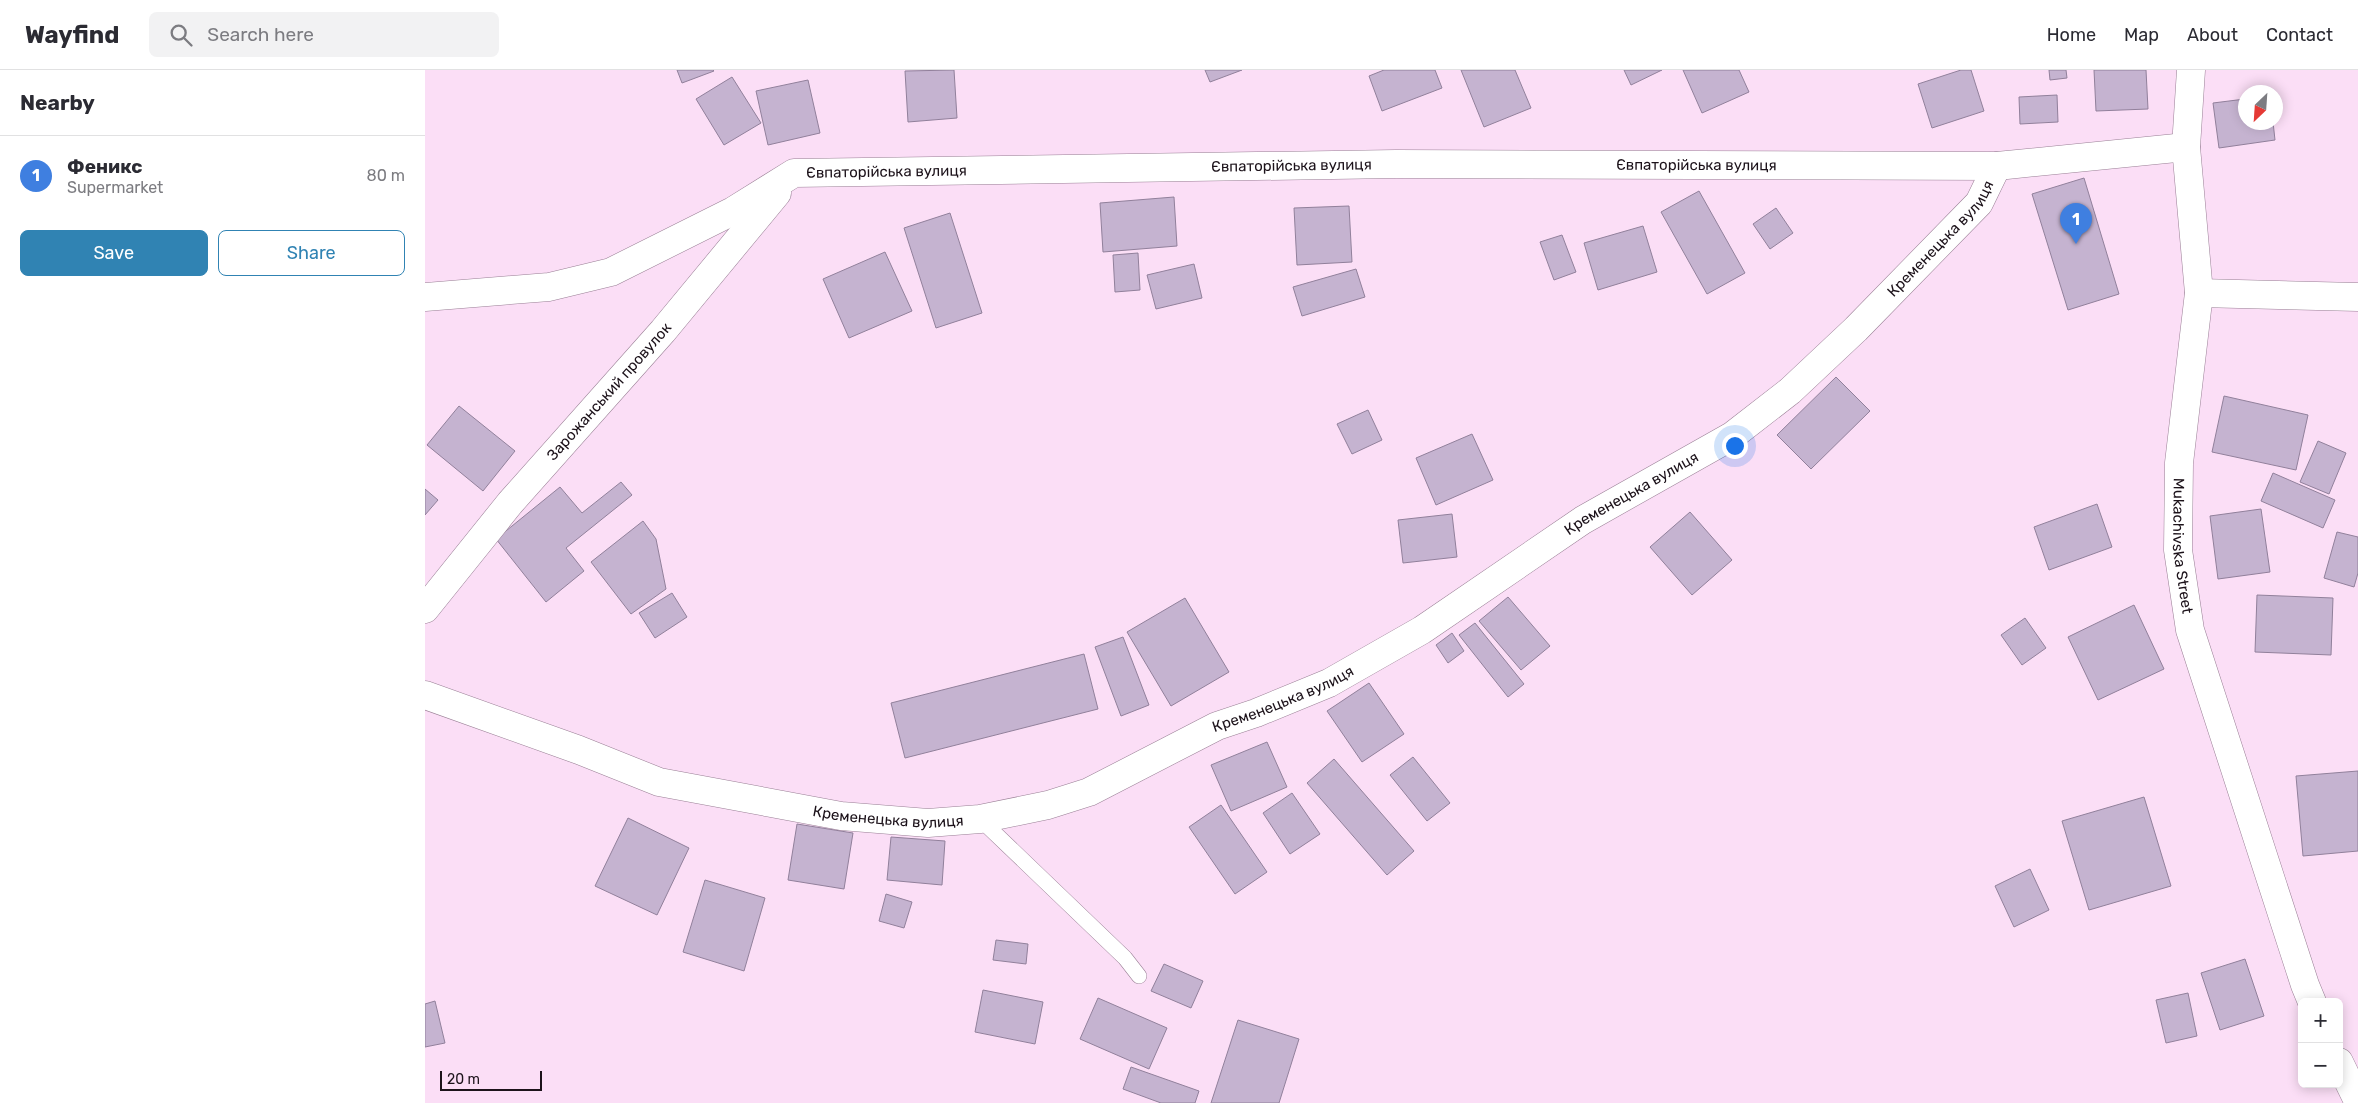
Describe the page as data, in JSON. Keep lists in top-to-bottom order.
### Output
{
  "streets": {
    "street": [
      "Євпаторійська вулиця",
      "Кременецька вулиця",
      "Зарожанський провулок",
      "Mukachivska Street"
    ]
  },
  "crossings": [
    ["Євпаторійська вулиця", "Кременецька вулиця"],
    ["Євпаторійська вулиця", "Зарожанський провулок"],
    ["Євпаторійська вулиця", "Mukachivska Street"]
  ],
  "scale_bar": "20 m",
  "north": "bottom left",
  "page": {
    "header": "Wayfind",
    "search": "Search here",
    "nav": [
      "Home",
      "Map",
      "About",
      "Contact"
    ],
    "heading": "Nearby",
    "list": [
      {
        "mark": "1",
        "name": "Феникс",
        "note": "Supermarket",
        "value": "80 m"
      }
    ],
    "pins": "1",
    "buttons": ["Save", "Share"],
    "map_buttons": ["+", "−"],
    "scale": "20 m"
  }
}
